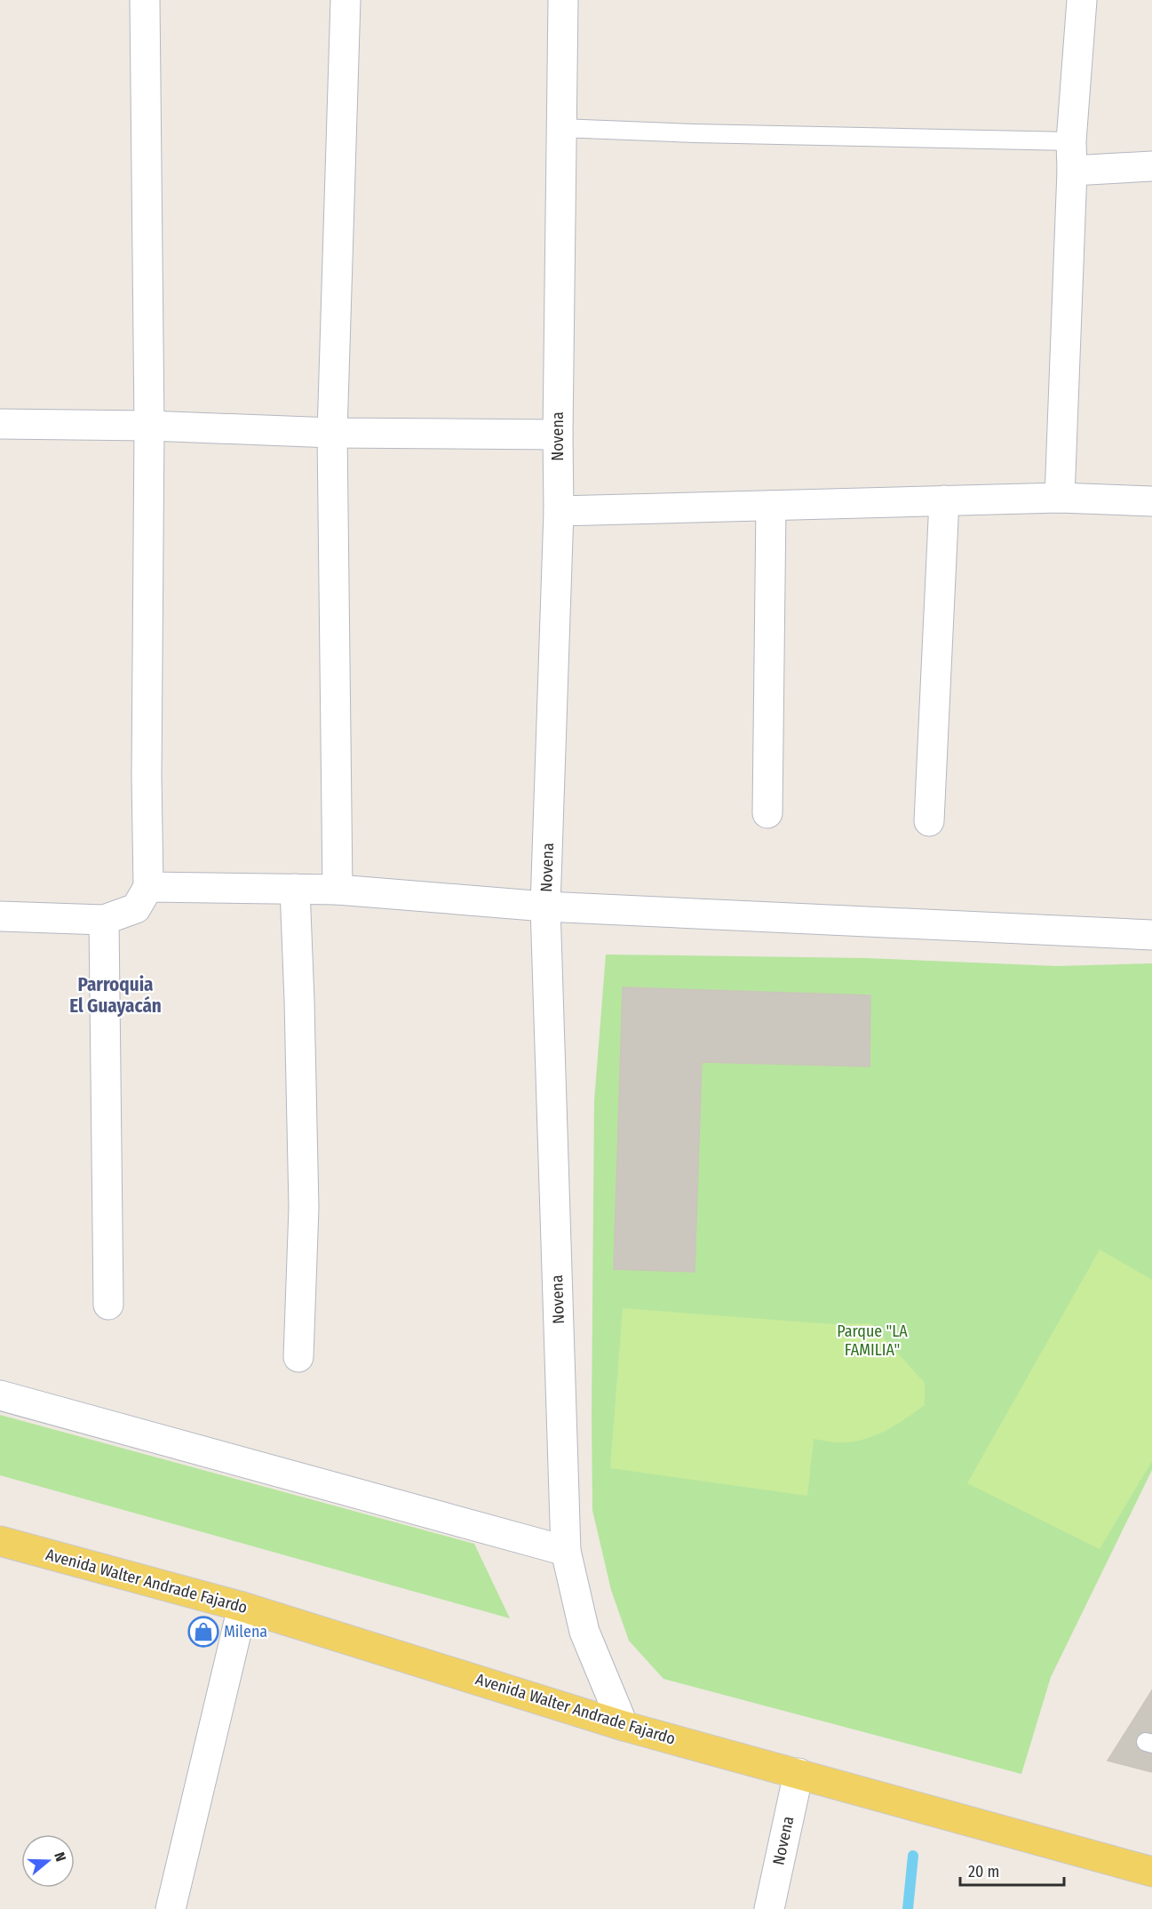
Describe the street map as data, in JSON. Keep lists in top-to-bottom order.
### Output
{
  "streets": {
    "main road": ["Avenida Walter Andrade Fajardo"],
    "street": ["Novena"]
  },
  "crossings": [
    ["Novena", "Avenida Walter Andrade Fajardo"]
  ],
  "districts": ["Parroquia El Guayacán"],
  "parks": ["Parque \"LA FAMILIA\""],
  "places": {
    "shop": ["Milena"]
  },
  "scale_bar": "20 m",
  "north": "right"
}
